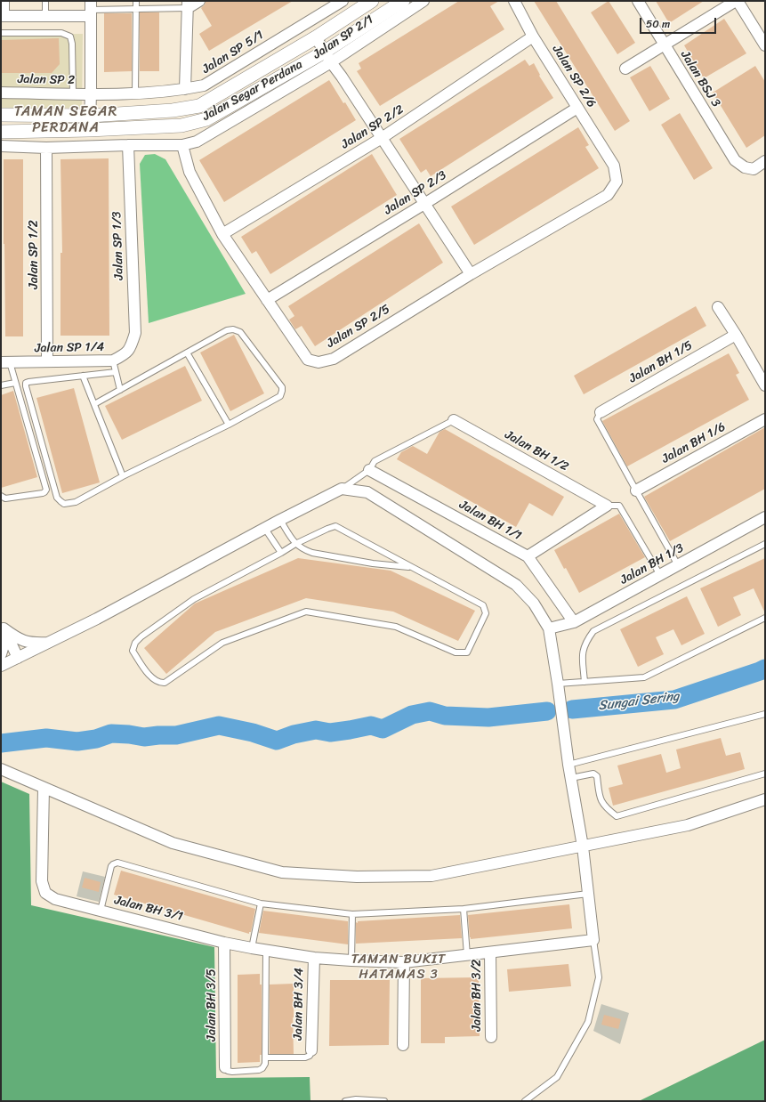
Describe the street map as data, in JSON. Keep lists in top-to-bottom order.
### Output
{
  "streets": {
    "street": [
      "Jalan SP 2/1",
      "Jalan SP 5/1",
      "Jalan SP 2/6",
      "Jalan BSJ 3",
      "Jalan SP 2",
      "Jalan Segar Perdana",
      "Jalan SP 2/2",
      "Jalan SP 2/3",
      "Jalan SP 1/3",
      "Jalan SP 1/2",
      "Jalan SP 2/5",
      "Jalan SP 1/4",
      "Jalan BH 1/5",
      "Jalan BH 1/6",
      "Jalan BH 1/2",
      "Jalan BH 1/1",
      "Jalan BH 1/3",
      "Jalan BH 3/1",
      "Jalan BH 3/2",
      "Jalan BH 3/4",
      "Jalan BH 3/5"
    ]
  },
  "crossings": [
    ["Jalan SP 2/1", "Jalan Segar Perdana"],
    ["Jalan SP 2/1", "Jalan SP 1/3"],
    ["Jalan SP 2/1", "Jalan SP 1/2"],
    ["Jalan SP 2/1", "Jalan SP 2/5"],
    ["Jalan SP 5/1", "Jalan SP 2"],
    ["Jalan SP 2/6", "Jalan SP 2/2"],
    ["Jalan SP 2/6", "Jalan SP 2/3"],
    ["Jalan SP 2/6", "Jalan SP 2/5"],
    ["Jalan SP 2/2", "Jalan SP 2/5"],
    ["Jalan SP 2/3", "Jalan SP 2/5"],
    ["Jalan SP 1/3", "Jalan SP 1/4"],
    ["Jalan SP 1/2", "Jalan SP 1/4"],
    ["Jalan BH 1/1", "Jalan BH 1/3"],
    ["Jalan BH 3/1", "Jalan BH 3/2"],
    ["Jalan BH 3/1", "Jalan BH 3/4"],
    ["Jalan BH 3/1", "Jalan BH 3/5"]
  ],
  "districts": ["TAMAN SEGAR PERDANA", "TAMAN BUKIT HATAMAS 3"],
  "water": ["Sungai Sering"],
  "scale_bar": "50 m"
}
